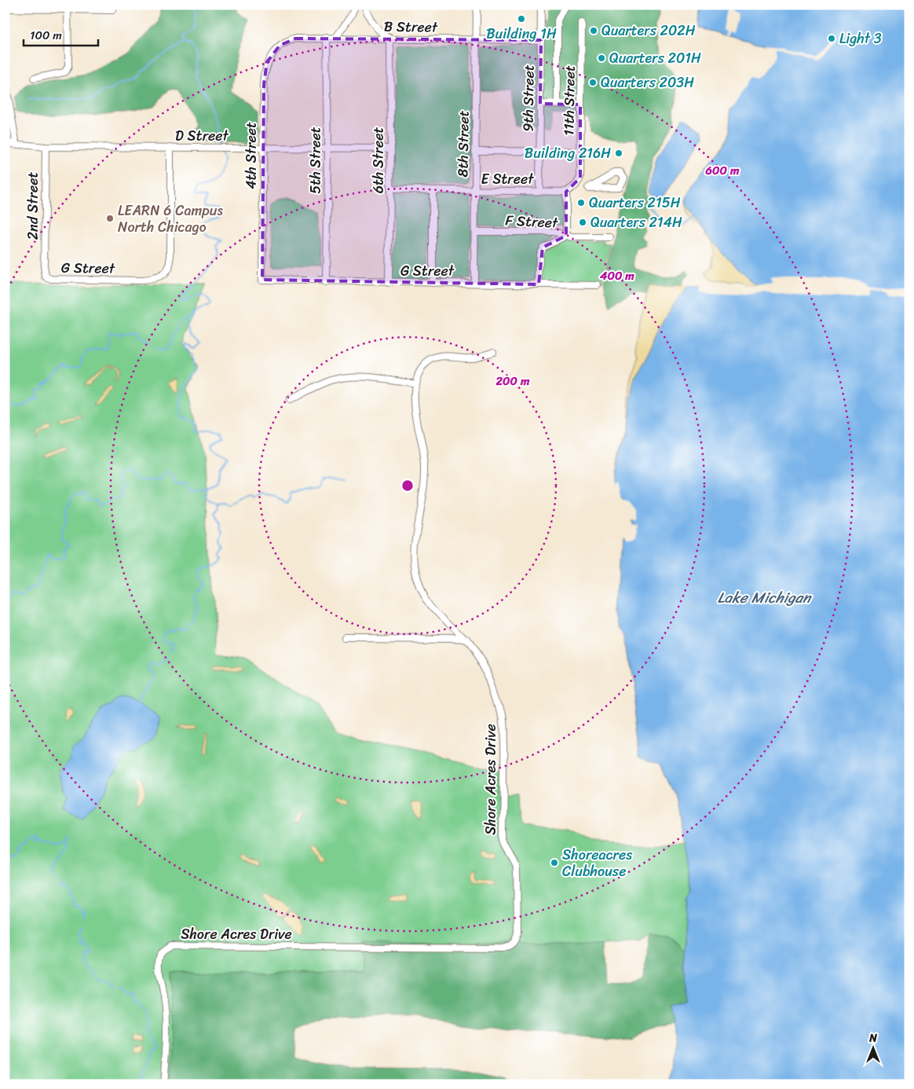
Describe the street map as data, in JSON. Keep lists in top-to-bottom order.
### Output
{
  "streets": {
    "street": [
      "B Street",
      "9th Street",
      "11th Street",
      "D Street",
      "8th Street",
      "4th Street",
      "5th Street",
      "6th Street",
      "E Street",
      "2nd Street",
      "F Street",
      "G Street",
      "Shore Acres Drive"
    ]
  },
  "crossings": [
    ["B Street", "9th Street"],
    ["B Street", "8th Street"],
    ["B Street", "4th Street"],
    ["B Street", "5th Street"],
    ["B Street", "6th Street"],
    ["9th Street", "E Street"],
    ["D Street", "4th Street"],
    ["D Street", "5th Street"],
    ["D Street", "6th Street"],
    ["D Street", "2nd Street"],
    ["D Street", "G Street"],
    ["8th Street", "E Street"],
    ["8th Street", "F Street"],
    ["8th Street", "G Street"],
    ["4th Street", "G Street"],
    ["5th Street", "G Street"],
    ["6th Street", "E Street"],
    ["6th Street", "G Street"],
    ["2nd Street", "G Street"]
  ],
  "water": ["Lake Michigan"],
  "places": [
    "Building 1H",
    "Quarters 202H",
    "Light 3",
    "Quarters 201H",
    "Quarters 203H",
    "Building 216H",
    "Quarters 215H",
    "LEARN 6 Campus North Chicago",
    "Quarters 214H",
    "Shoreacres Clubhouse"
  ],
  "scale_bar": "100 m",
  "north": "top",
  "rings": ["600 m", "400 m", "200 m"]
}
